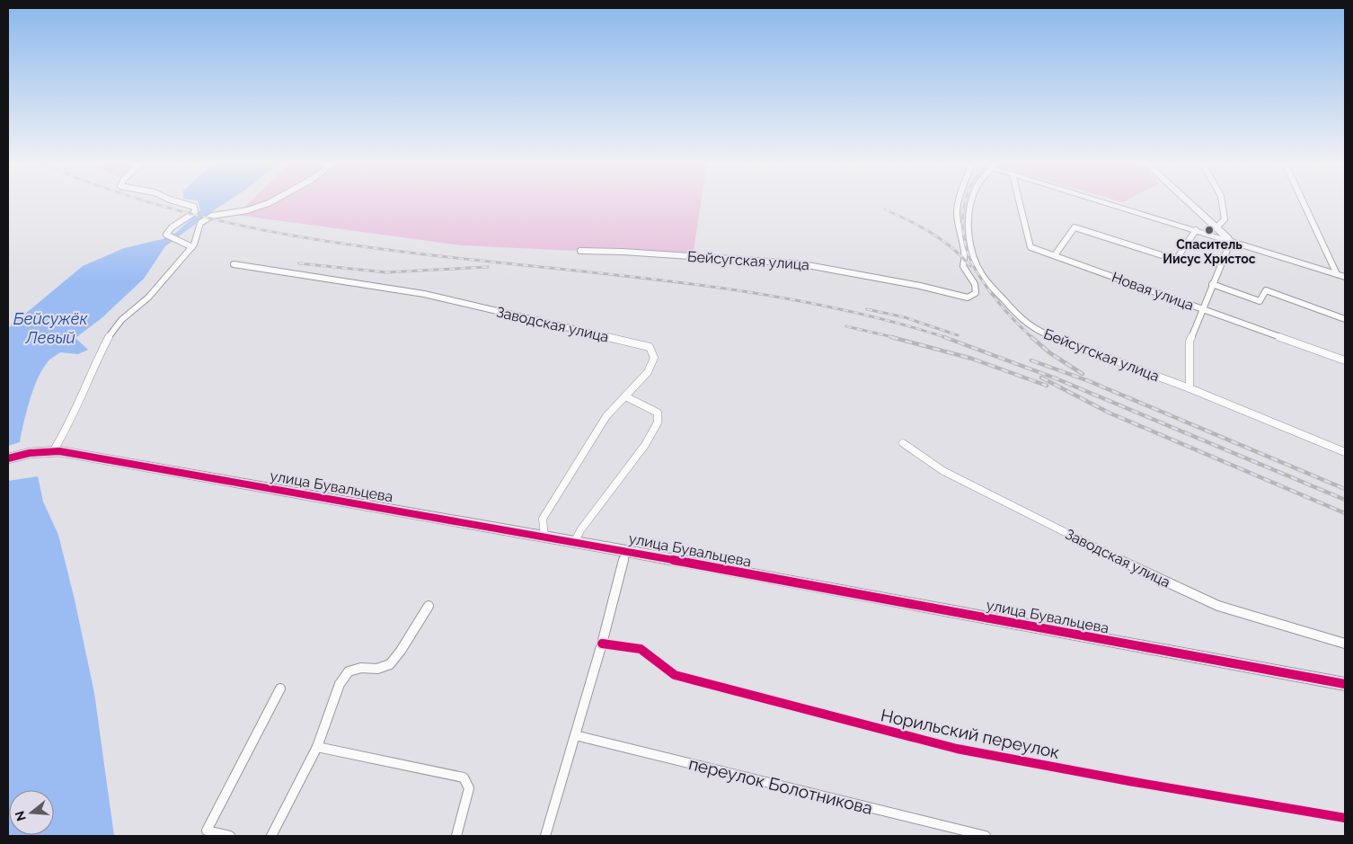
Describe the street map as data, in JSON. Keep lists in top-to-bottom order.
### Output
{
  "streets": {
    "street": [
      "Бейсугская улица",
      "Новая улица",
      "Заводская улица",
      "улица Бувальцева",
      "Норильский переулок",
      "переулок Болотникова"
    ]
  },
  "crossings": [
    ["Заводская улица", "улица Бувальцева"]
  ],
  "water": ["Бейсужёк Левый"],
  "places": ["Спаситель Иисус Христос"],
  "north": "left"
}
